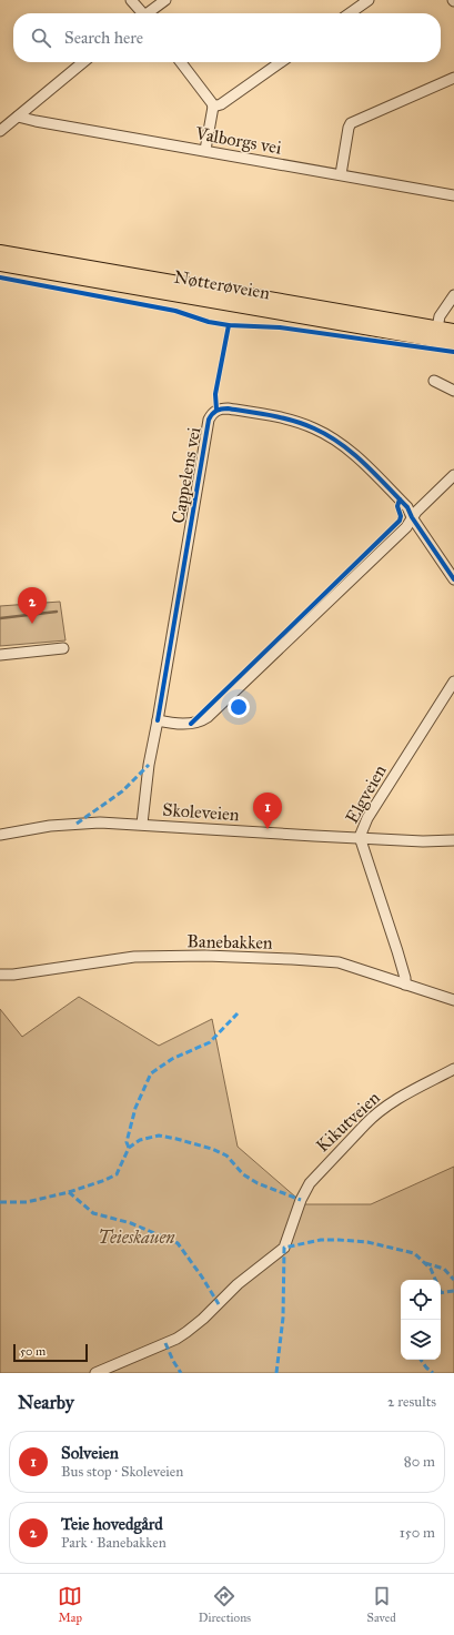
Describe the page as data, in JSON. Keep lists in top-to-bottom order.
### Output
{
  "streets": {
    "main road": ["Nøtterøveien"],
    "street": [
      "Valborgs vei",
      "Cappelens vei",
      "Elgveien",
      "Skoleveien",
      "Banebakken",
      "Kikutveien"
    ]
  },
  "crossings": [
    ["Elgveien", "Skoleveien"],
    ["Elgveien", "Banebakken"]
  ],
  "parks": ["Teieskauen"],
  "scale_bar": "50 m",
  "page": {
    "search": "Search here",
    "pins": ["2", "1"],
    "scale": "50 m",
    "heading": ["Nearby", "2 results"],
    "list": [
      {
        "mark": "1",
        "name": "Solveien",
        "note": "Bus stop · Skoleveien",
        "value": "80 m"
      },
      {
        "mark": "2",
        "name": "Teie hovedgård",
        "note": "Park · Banebakken",
        "value": "150 m"
      }
    ],
    "nav": ["Map", "Directions", "Saved"]
  }
}
